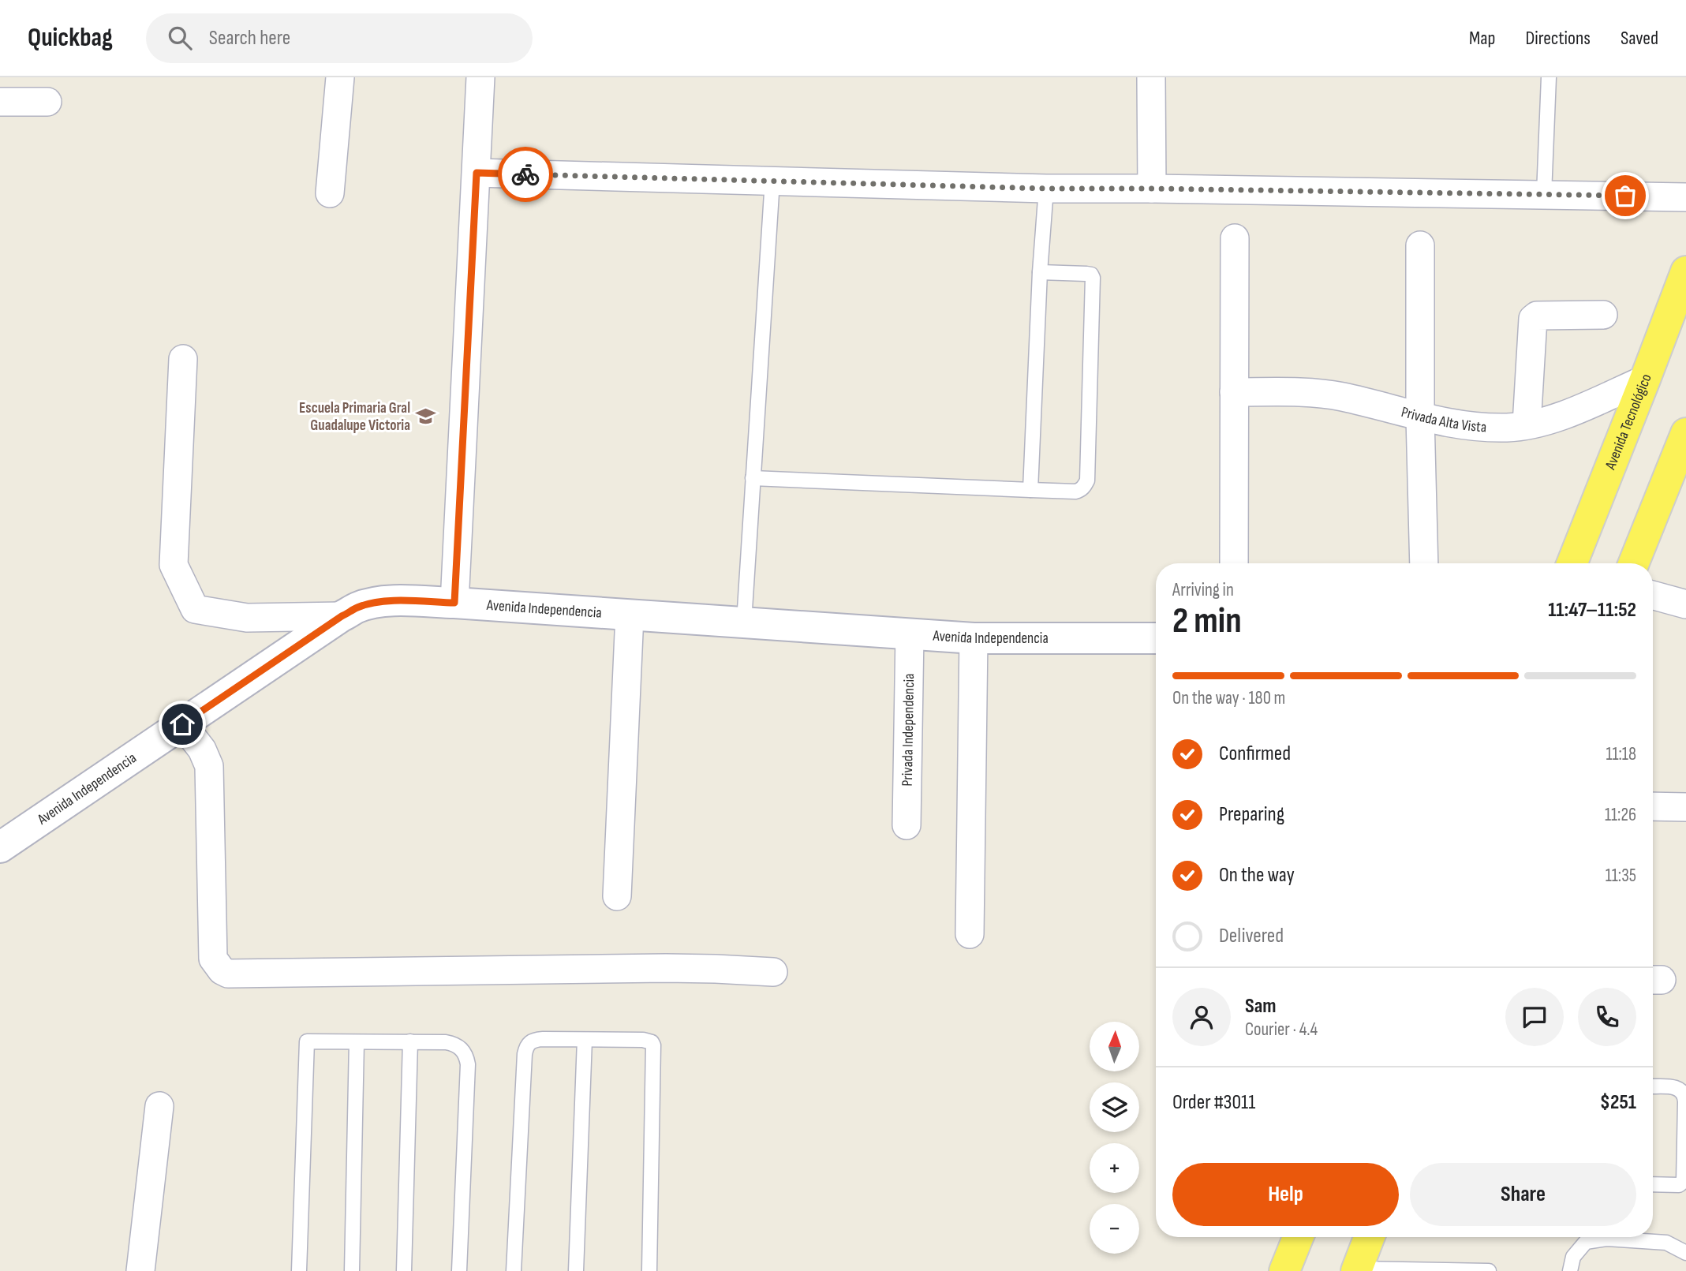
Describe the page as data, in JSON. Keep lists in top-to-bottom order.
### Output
{
  "streets": {
    "main road": ["Avenida Tecnológico"],
    "street": ["Privada Alta Vista", "Avenida Independencia", "Privada Independencia"]
  },
  "crossings": [
    ["Privada Alta Vista", "Avenida Tecnológico"],
    ["Avenida Independencia", "Privada Independencia"]
  ],
  "places": {
    "school or university": ["Escuela Primaria Gral Guadalupe Victoria"]
  },
  "north": "top",
  "page": {
    "header": "Quickbag",
    "search": "Search here",
    "nav": ["Map", "Directions", "Saved"],
    "heading": ["2 min", "Arriving in", "11:47–11:52"],
    "panel": [
      "Sam",
      "Courier · 4.4",
      "Order #3011",
      "$251"
    ],
    "bar": "On the way · 180 m",
    "list": [
      ["Confirmed", "11:18"],
      ["Preparing", "11:26"],
      ["On the way", "11:35"],
      "Delivered"
    ],
    "map_buttons": ["+", "−"],
    "buttons": ["Help", "Share"]
  }
}
